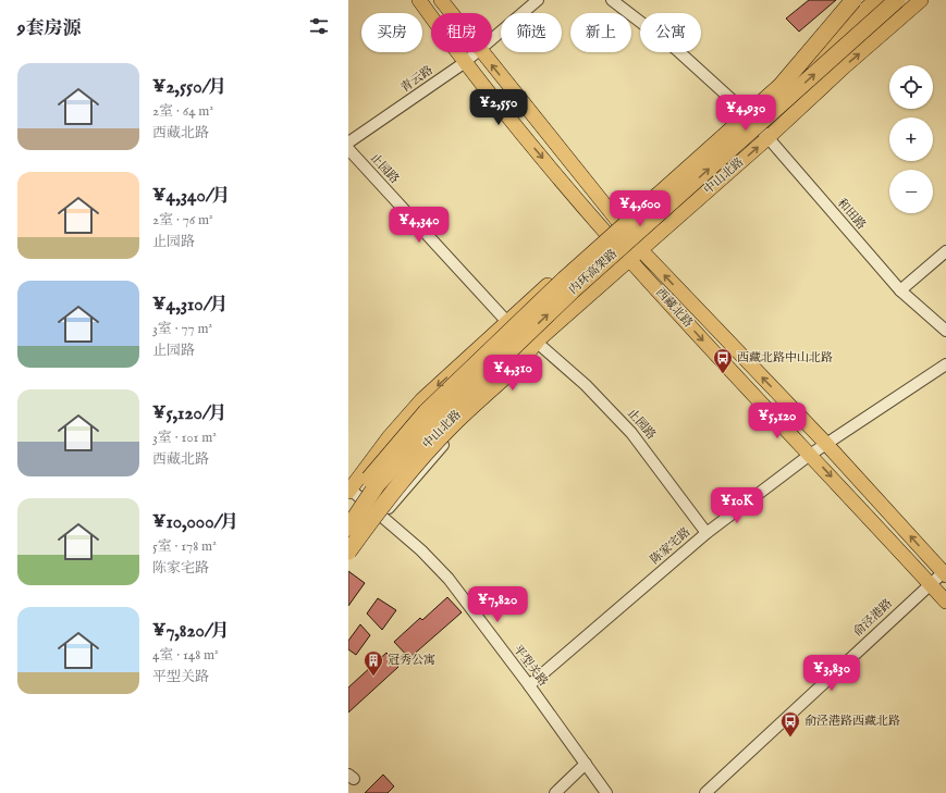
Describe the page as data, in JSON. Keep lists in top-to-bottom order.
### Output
{
  "streets": {
    "highway": ["内环高架路"],
    "main road": ["中山北路", "西藏北路"],
    "street": [
      "青云路",
      "止园路",
      "和田路",
      "陈家宅路",
      "俞泾港路",
      "平型关路"
    ]
  },
  "crossings": [
    ["青云路", "西藏北路"],
    ["止园路", "中山北路"],
    ["止园路", "陈家宅路"],
    ["中山北路", "和田路"],
    ["中山北路", "西藏北路"],
    ["中山北路", "平型关路"],
    ["西藏北路", "陈家宅路"],
    ["西藏北路", "俞泾港路"],
    ["陈家宅路", "平型关路"]
  ],
  "places": {
    "bus stop": ["西藏北路中山北路", "俞泾港路西藏北路"],
    "building": ["冠秀公寓"]
  },
  "page": {
    "heading": "9套房源",
    "chip": [
      "买房",
      "租房",
      "筛选",
      "新上",
      "公寓"
    ],
    "list": [
      {
        "name": "¥2,550/月",
        "note": "2室 · 64 m² · 西藏北路"
      },
      {
        "name": "¥4,340/月",
        "note": "2室 · 76 m² · 止园路"
      },
      {
        "name": "¥4,310/月",
        "note": "3室 · 77 m² · 止园路"
      },
      {
        "name": "¥5,120/月",
        "note": "3室 · 101 m² · 西藏北路"
      },
      {
        "name": "¥10,000/月",
        "note": "5室 · 178 m² · 陈家宅路"
      },
      {
        "name": "¥7,820/月",
        "note": "4室 · 148 m² · 平型关路"
      }
    ],
    "map_buttons": ["+", "−"],
    "price": [
      "¥2,550",
      "¥4,930",
      "¥4,600",
      "¥4,340",
      "¥4,310",
      "¥5,120",
      "¥10K",
      "¥7,820",
      "¥3,830"
    ]
  }
}
